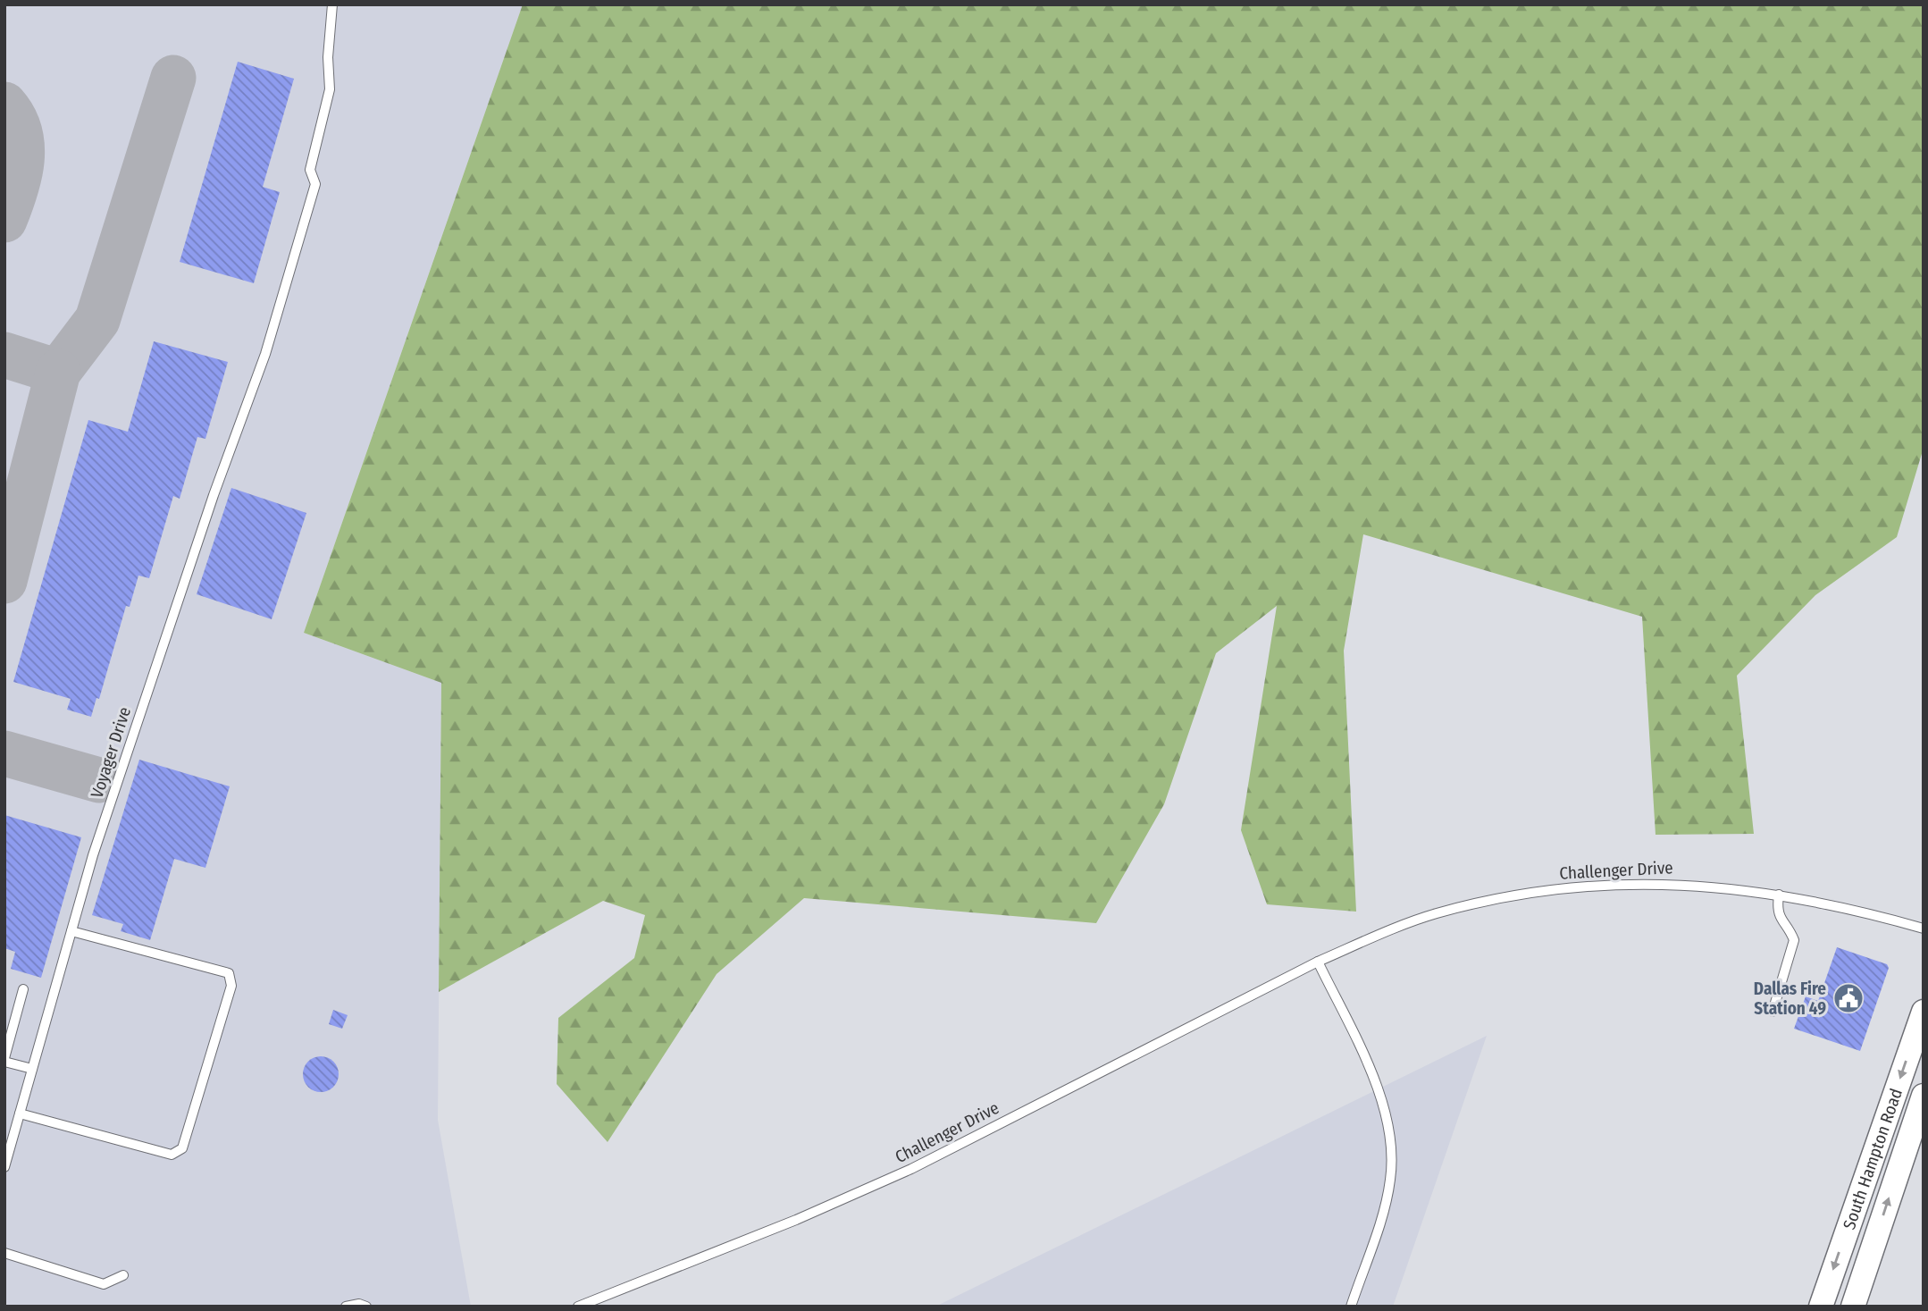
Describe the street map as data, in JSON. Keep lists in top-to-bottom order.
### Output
{
  "streets": {
    "main road": ["South Hampton Road"],
    "lane": ["Voyager Drive", "Challenger Drive"]
  },
  "places": {
    "public building": ["Dallas Fire Station 49"]
  }
}
